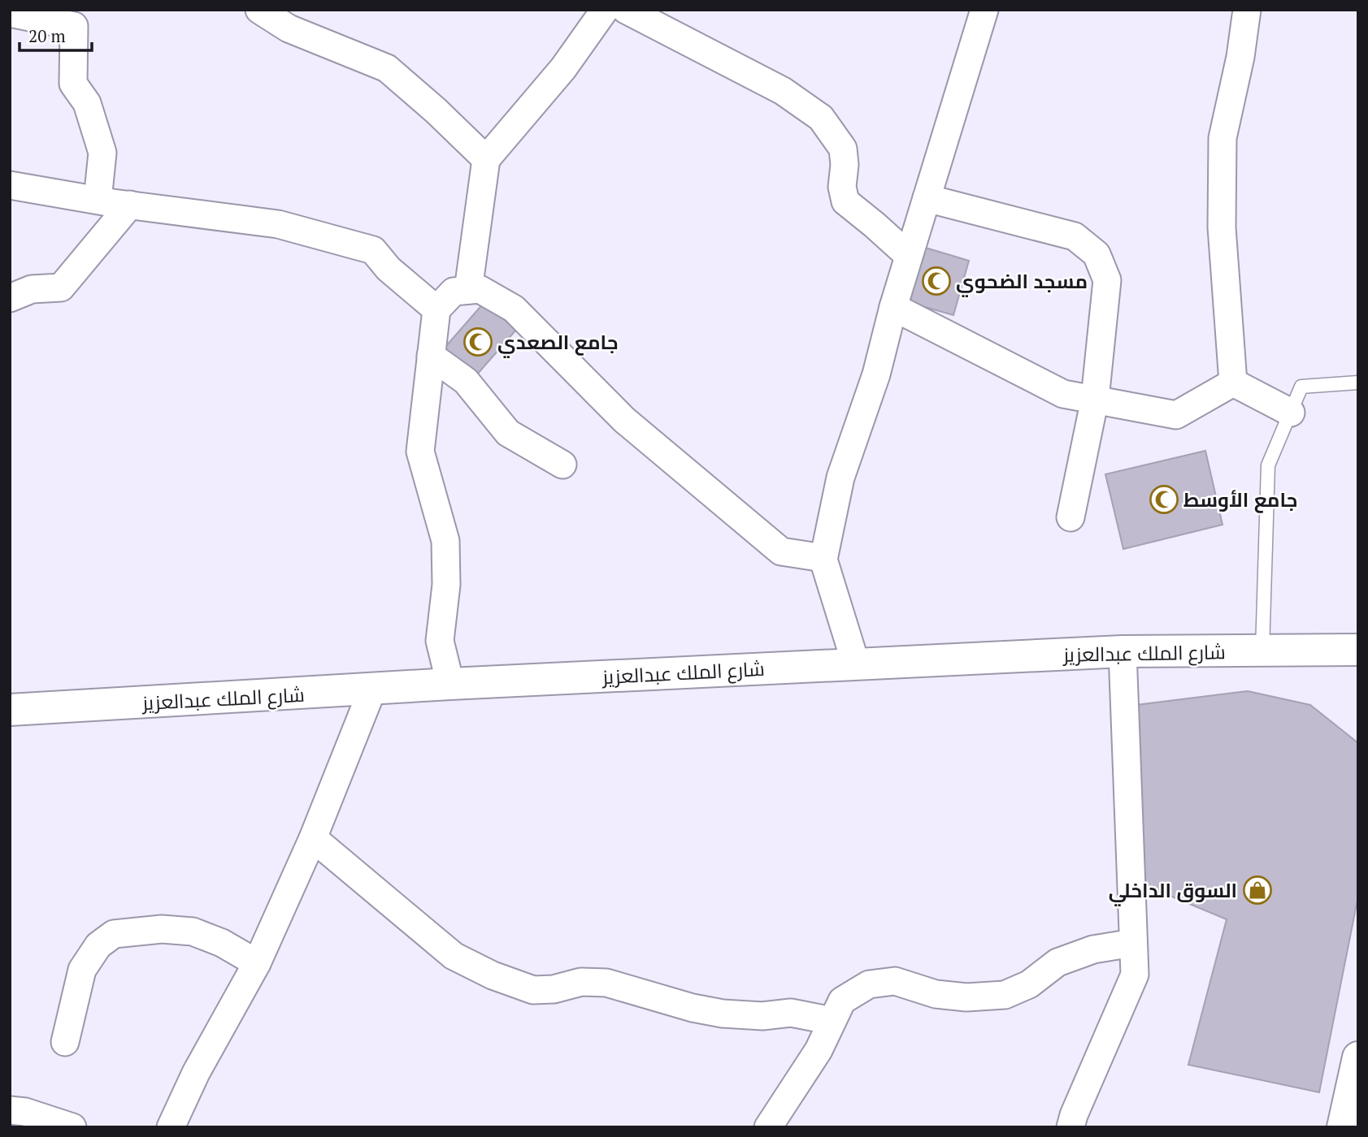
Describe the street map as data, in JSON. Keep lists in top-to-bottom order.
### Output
{
  "streets": {
    "street": ["شارع الملك عبدالعزيز"]
  },
  "places": {
    "mosque": ["مسجد الضحوي", "جامع الصعدي", "جامع الأوسط"],
    "shop": ["السوق الداخلي"]
  },
  "scale_bar": "20 m"
}
